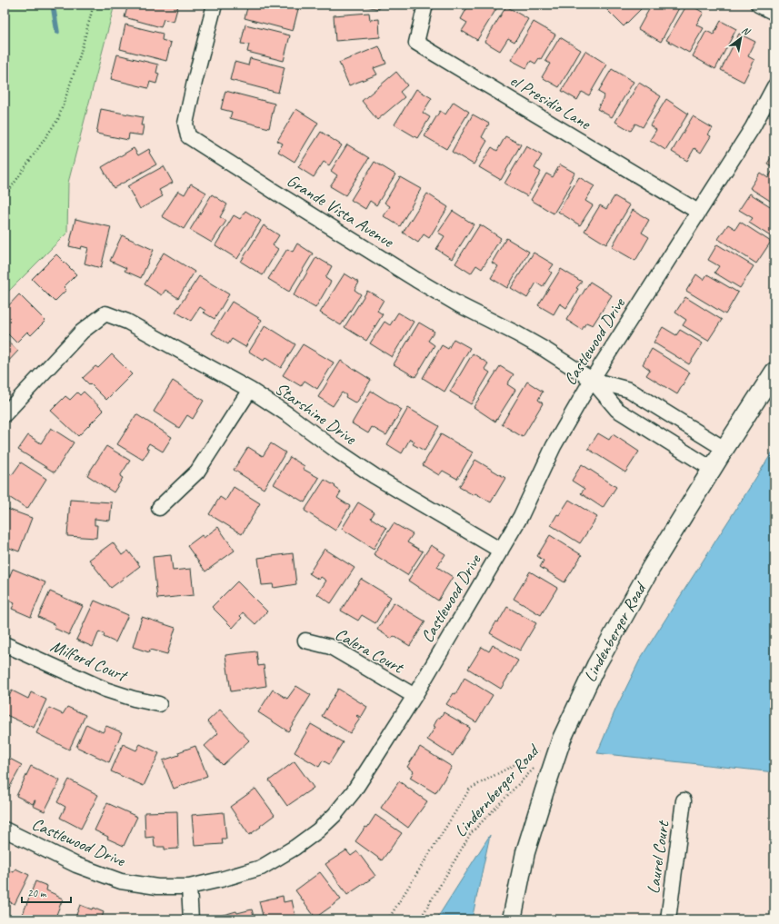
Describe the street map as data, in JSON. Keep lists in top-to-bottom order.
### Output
{
  "streets": {
    "street": [
      "el Presidio Lane",
      "Grande Vista Avenue",
      "Castlewood Drive",
      "Starshine Drive",
      "Lindenberger Road",
      "Calera Court",
      "Milford Court",
      "Laurel Court"
    ],
    "path": ["Lindernberger Road"]
  },
  "crossings": [
    ["el Presidio Lane", "Castlewood Drive"],
    ["Grande Vista Avenue", "Castlewood Drive"],
    ["Grande Vista Avenue", "Lindenberger Road"],
    ["Castlewood Drive", "Starshine Drive"],
    ["Castlewood Drive", "Calera Court"]
  ],
  "scale_bar": "20 m",
  "north": "top right"
}
